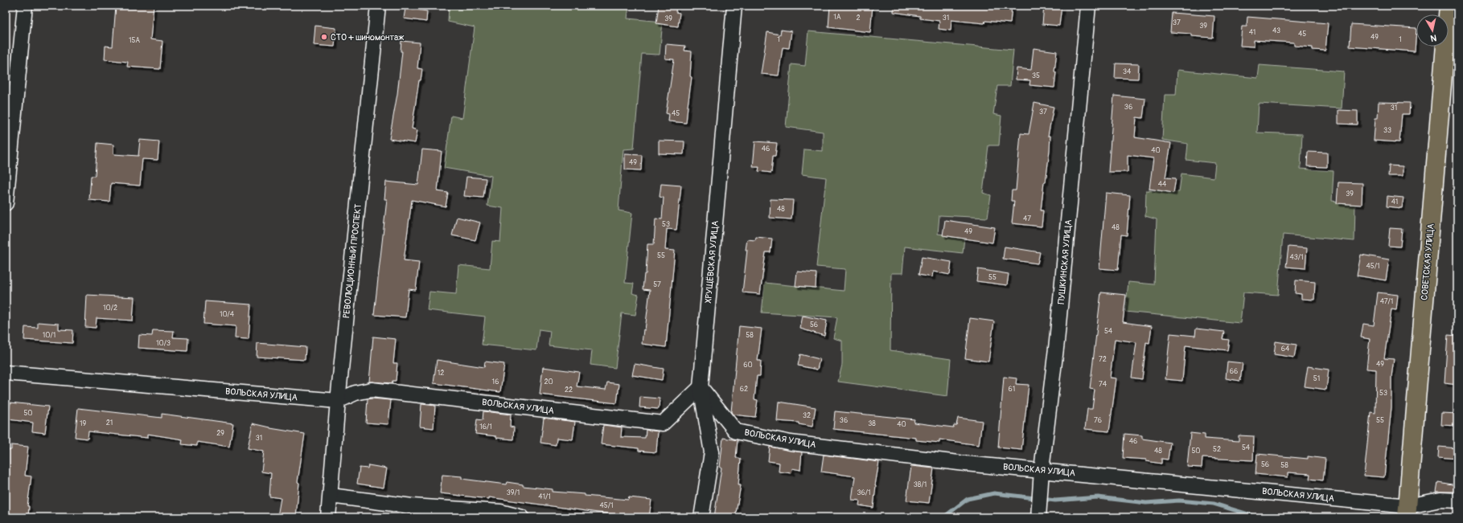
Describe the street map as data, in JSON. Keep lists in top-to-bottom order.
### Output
{
  "streets": {
    "main road": ["СОВЕТСКАЯ УЛИЦА"],
    "street": [
      "РЕВОЛЮЦИОННЫЙ ПРОСПЕКТ",
      "ХРУЩЁВСКАЯ УЛИЦА",
      "ПУШКИНСКАЯ УЛИЦА",
      "ВОЛЬСКАЯ УЛИЦА"
    ]
  },
  "crossings": [
    ["РЕВОЛЮЦИОННЫЙ ПРОСПЕКТ", "ВОЛЬСКАЯ УЛИЦА"],
    ["ХРУЩЁВСКАЯ УЛИЦА", "ВОЛЬСКАЯ УЛИЦА"],
    ["ПУШКИНСКАЯ УЛИЦА", "ВОЛЬСКАЯ УЛИЦА"],
    ["СОВЕТСКАЯ УЛИЦА", "ВОЛЬСКАЯ УЛИЦА"]
  ],
  "places": ["СТО + шиномонтаж"],
  "house_numbers": [
    "1А",
    "2",
    "31",
    "39",
    "37",
    "39",
    "43",
    "41",
    "45",
    "49",
    "1",
    "1",
    "15А",
    "34",
    "35",
    "36",
    "31",
    "37",
    "45",
    "33",
    "46",
    "40",
    "49",
    "44",
    "39",
    "41",
    "48",
    "47",
    "53",
    "48",
    "49",
    "55",
    "43/1",
    "45/1",
    "55",
    "57",
    "47/1",
    "10/2",
    "10/4",
    "56",
    "54",
    "10/1",
    "58",
    "10/3",
    "64",
    "72",
    "49",
    "60",
    "66",
    "12",
    "51",
    "16",
    "20",
    "74",
    "62",
    "61",
    "22",
    "53",
    "50",
    "32",
    "36",
    "76",
    "55",
    "21",
    "19",
    "38",
    "40",
    "16/1",
    "29",
    "31",
    "46",
    "54",
    "52",
    "48",
    "50",
    "56",
    "58",
    "38/1",
    "39/1",
    "36/1",
    "41/1",
    "45/1"
  ],
  "north": "bottom"
}
